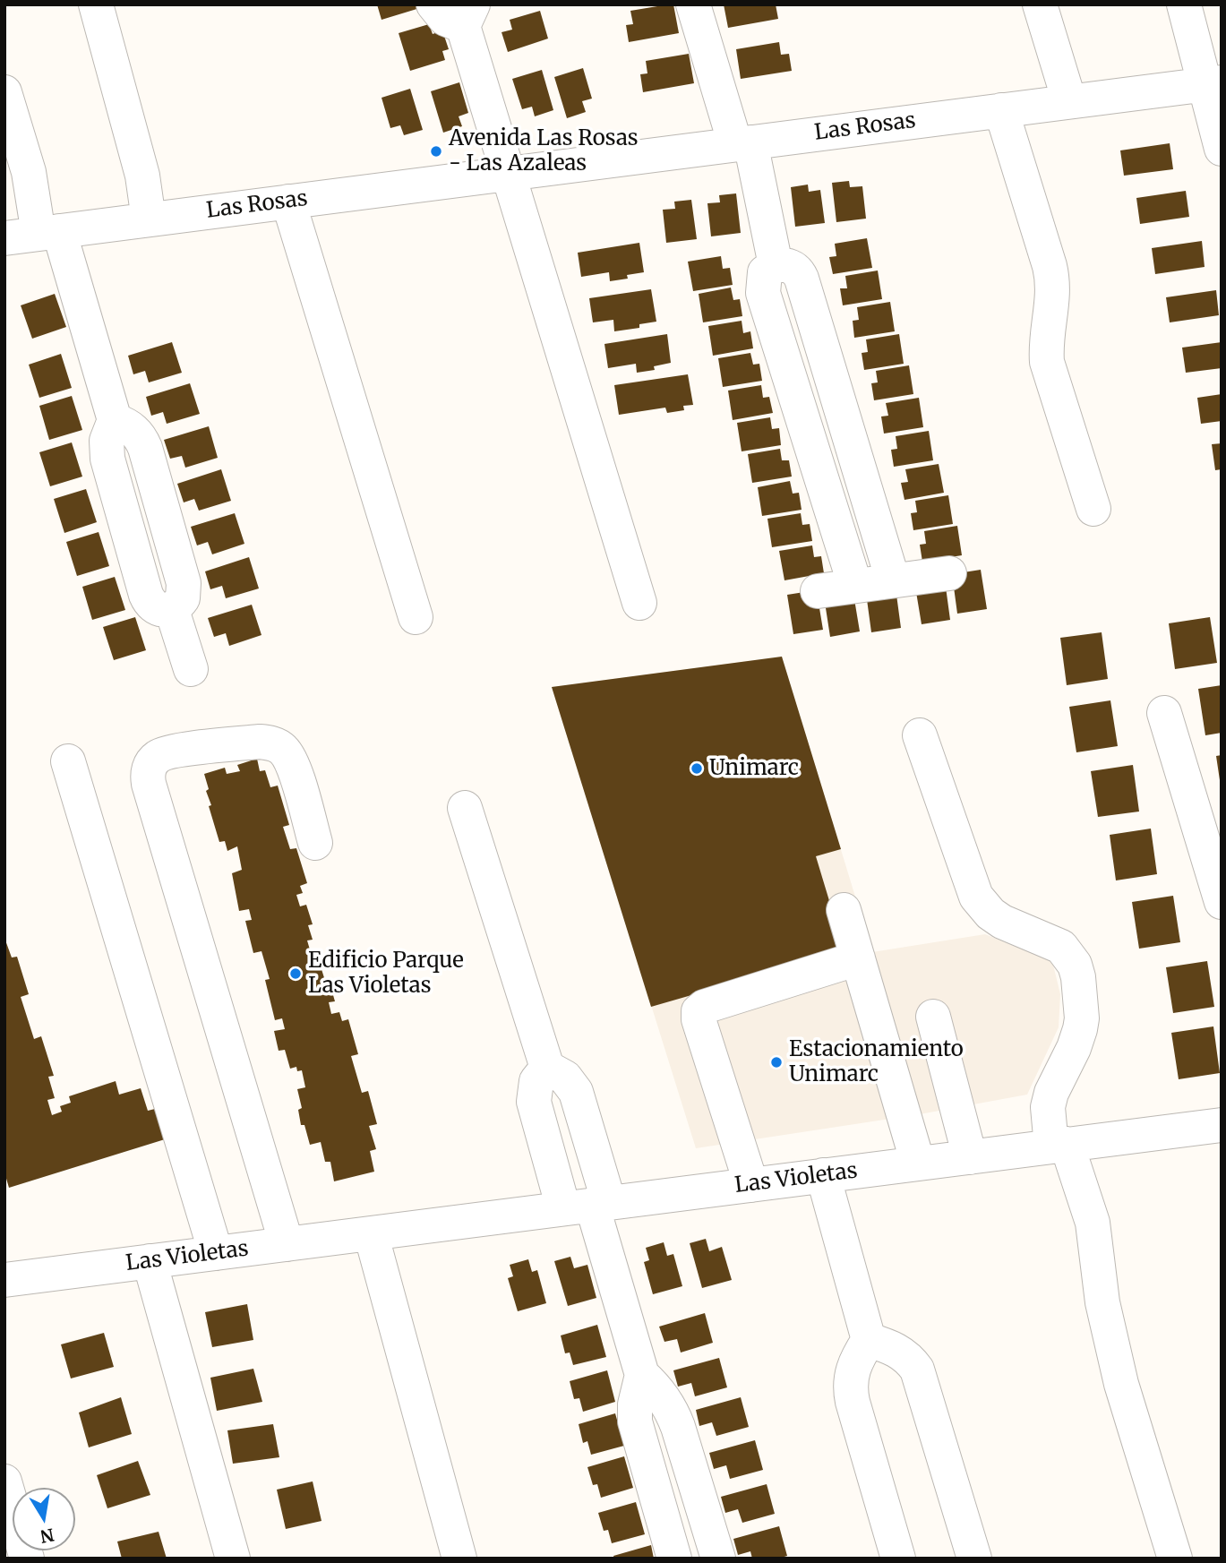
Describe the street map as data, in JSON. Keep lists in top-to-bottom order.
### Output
{
  "streets": {
    "street": ["Las Rosas", "Las Violetas"]
  },
  "places": [
    "Avenida Las Rosas - Las Azaleas",
    "Unimarc",
    "Edificio Parque Las Violetas",
    "Estacionamiento Unimarc"
  ],
  "north": "bottom"
}
